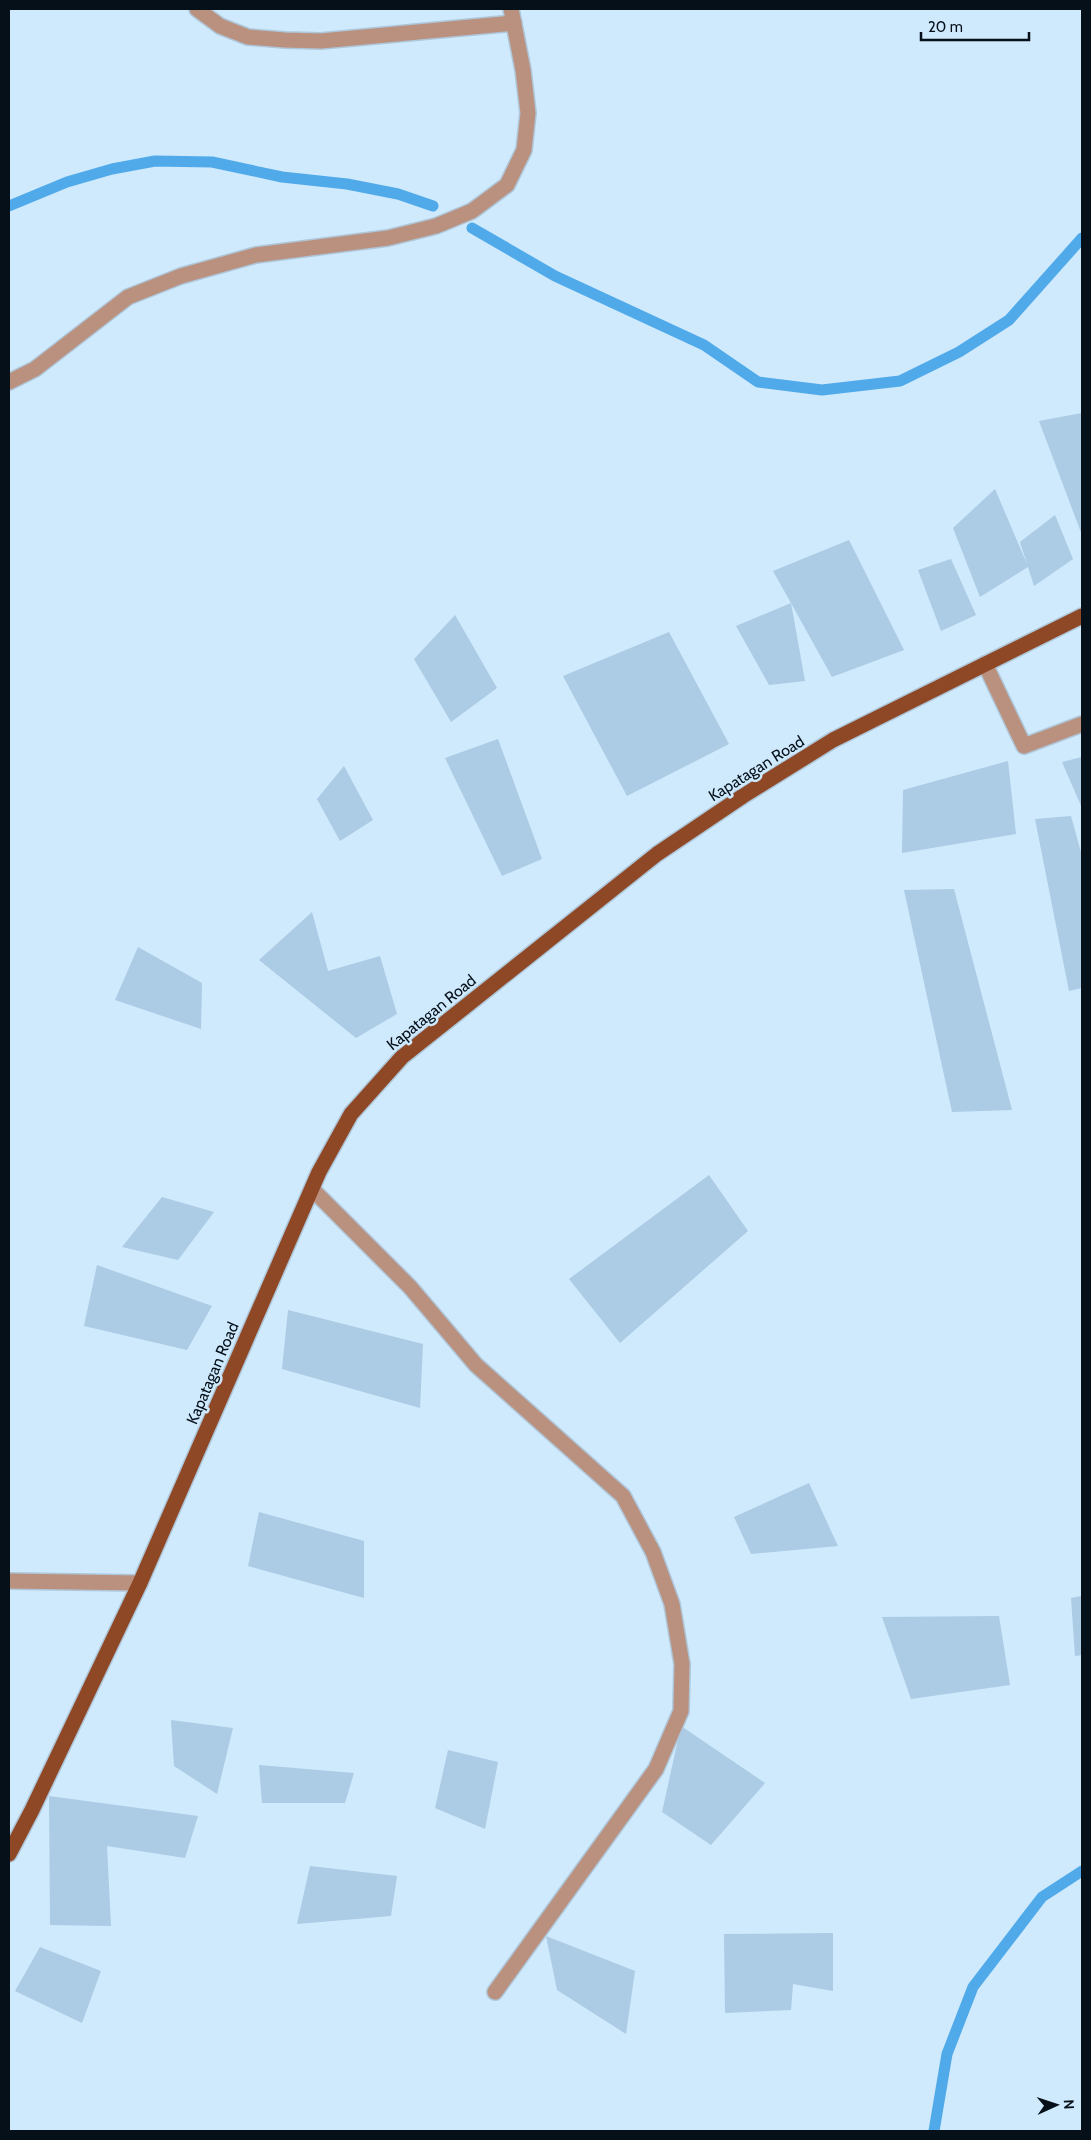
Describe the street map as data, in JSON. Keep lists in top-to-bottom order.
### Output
{
  "streets": {
    "main road": ["Kapatagan Road"]
  },
  "scale_bar": "20 m",
  "north": "right"
}
